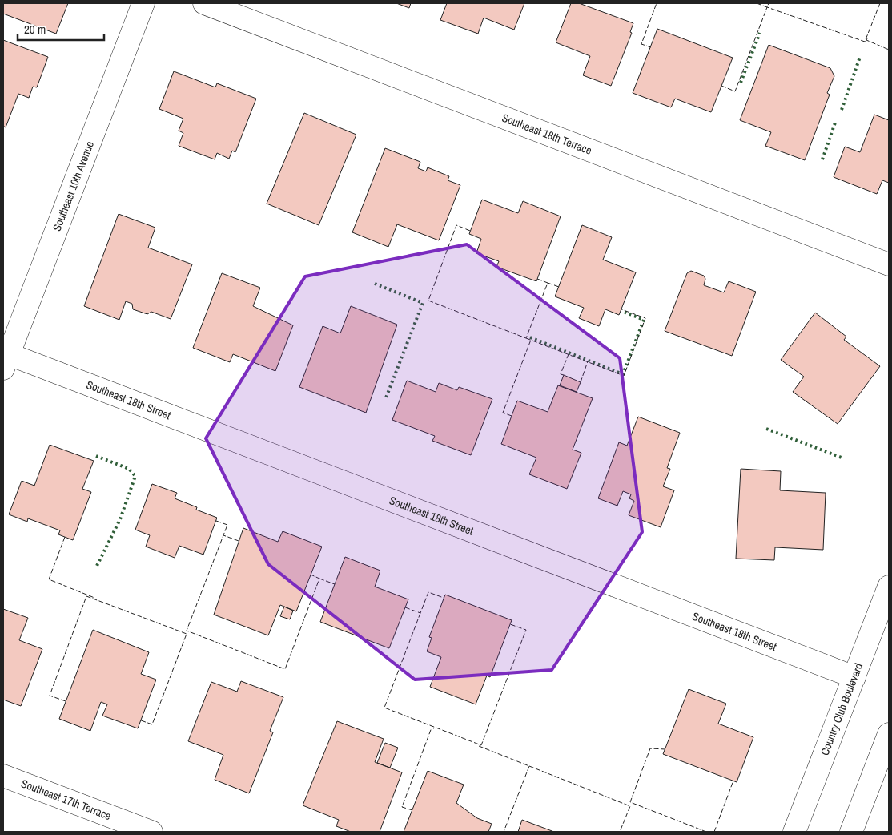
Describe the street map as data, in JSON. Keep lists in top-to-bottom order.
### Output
{
  "streets": {
    "street": [
      "Southeast 18th Terrace",
      "Southeast 10th Avenue",
      "Southeast 18th Street",
      "Country Club Boulevard",
      "Southeast 17th Terrace"
    ]
  },
  "crossings": [
    ["Southeast 10th Avenue", "Southeast 18th Street"],
    ["Southeast 18th Street", "Country Club Boulevard"]
  ],
  "scale_bar": "20 m"
}
